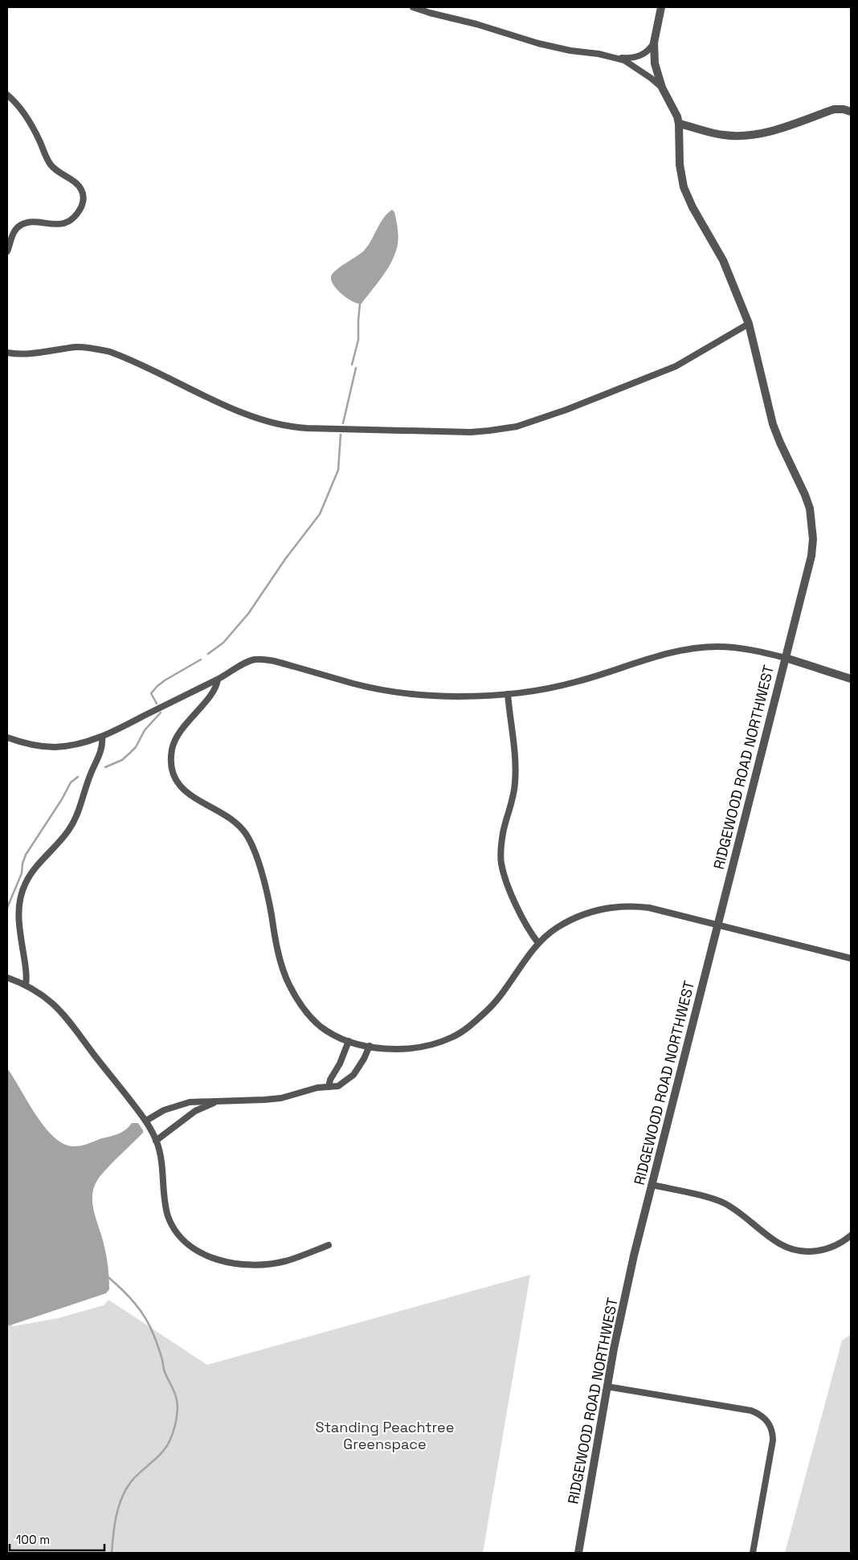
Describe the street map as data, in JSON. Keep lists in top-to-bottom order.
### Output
{
  "streets": {
    "street": ["RIDGEWOOD ROAD NORTHWEST"]
  },
  "parks": ["Standing Peachtree Greenspace"],
  "scale_bar": "100 m"
}
